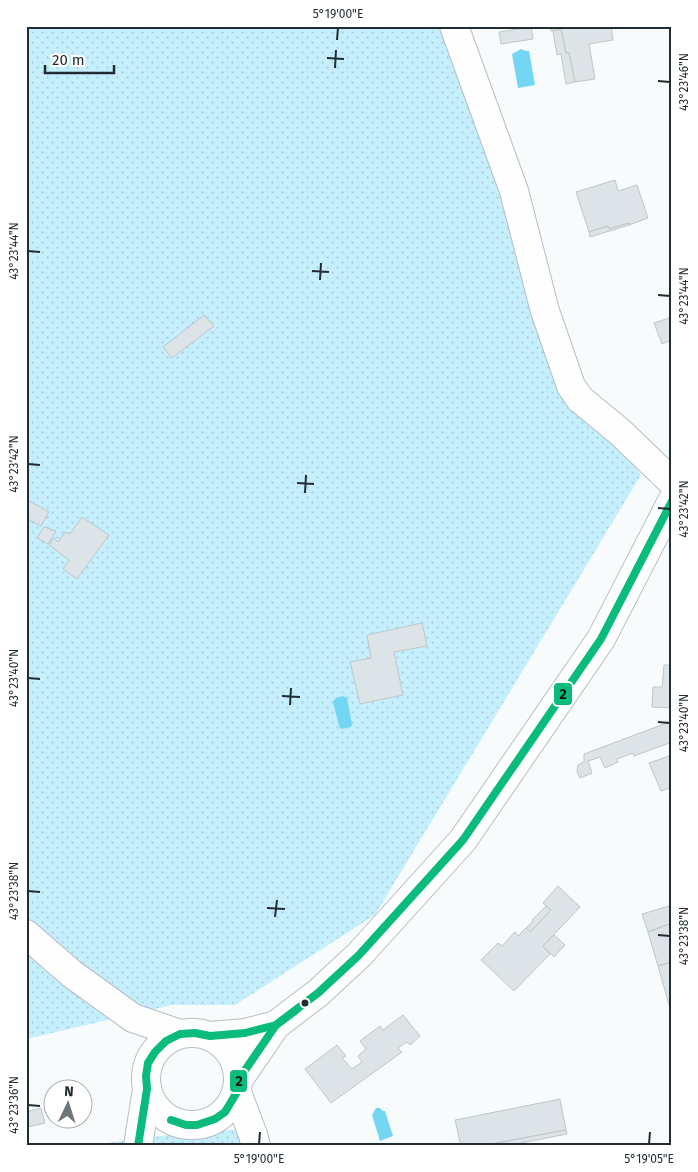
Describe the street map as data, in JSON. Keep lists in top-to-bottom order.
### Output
{
  "lines": ["transit line 2"],
  "scale_bar": "20 m",
  "north": "top",
  "coordinates": [
    "5°19'00\"E",
    "43°23'46\"N",
    "43°23'44\"N",
    "43°23'42\"N",
    "43°23'40\"N",
    "43°23'38\"N",
    "43°23'36\"N",
    "5°19'05\"E"
  ]
}
